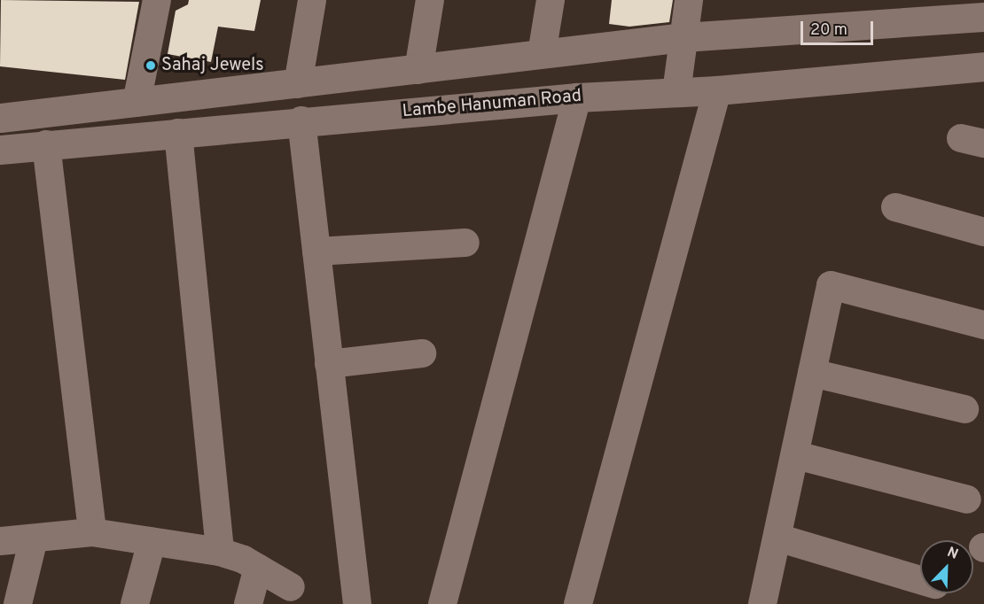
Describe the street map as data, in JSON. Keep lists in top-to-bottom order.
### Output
{
  "streets": {
    "street": ["Lambe Hanuman Road"]
  },
  "places": ["Sahaj Jewels"],
  "scale_bar": "20 m",
  "north": "top right"
}
